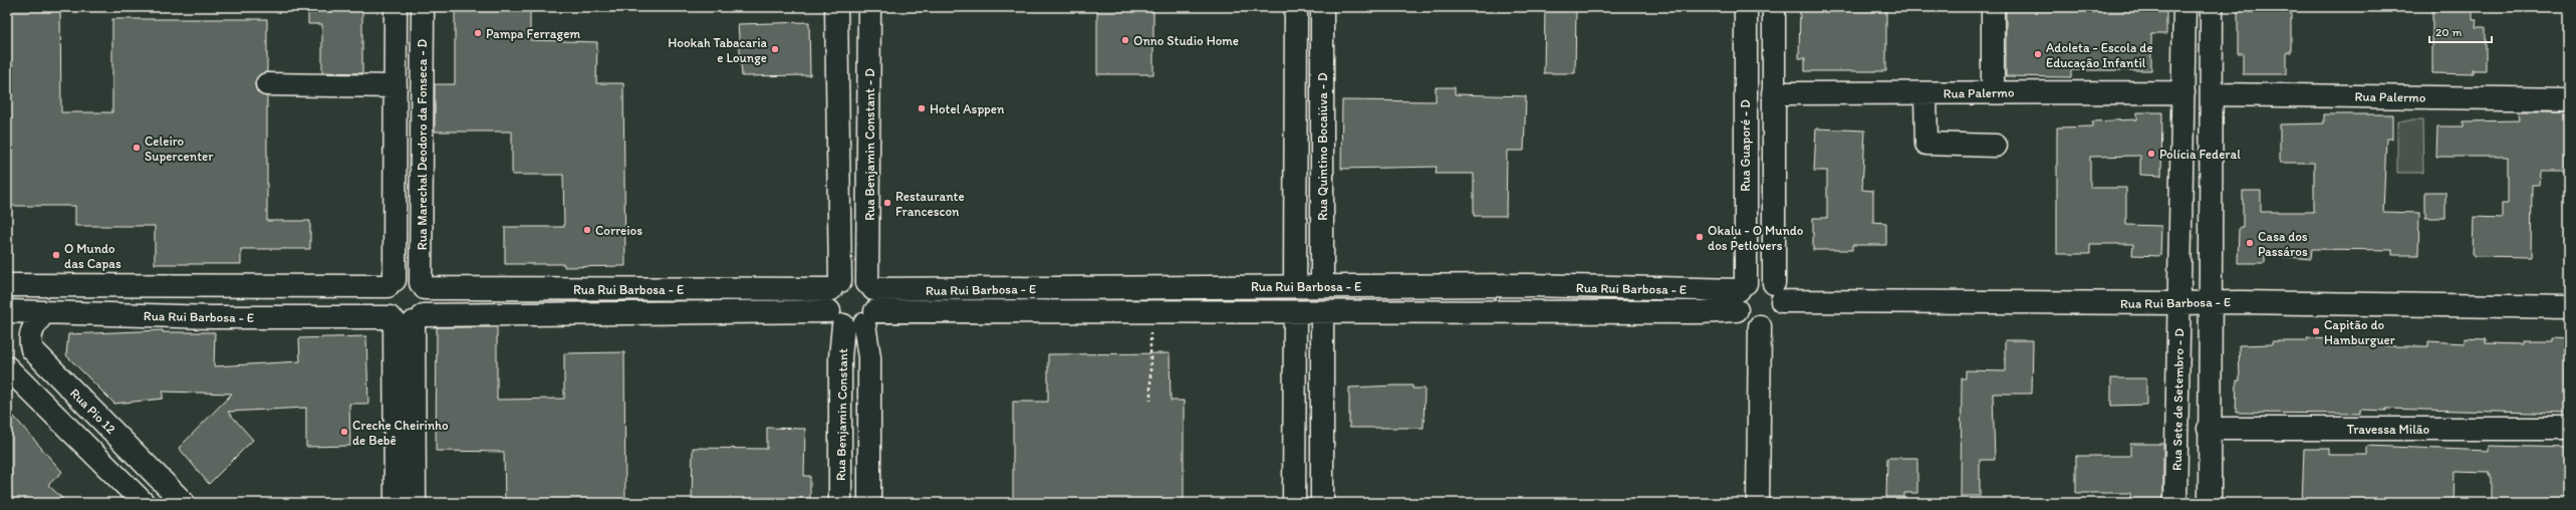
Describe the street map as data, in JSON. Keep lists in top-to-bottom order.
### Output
{
  "streets": {
    "street": [
      "Rua Palermo",
      "Rua Marechal Deodoro da Fonseca - D",
      "Rua Benjamin Constant - D",
      "Rua Guaporé - D",
      "Rua Quintino Bocaiúva - D",
      "Rua Rui Barbosa - E",
      "Rua Sete de Setembro - D",
      "Rua Pio 12",
      "Rua Benjamin Constant",
      "Travessa Milão"
    ]
  },
  "crossings": [
    ["Rua Palermo", "Rua Sete de Setembro - D"],
    ["Rua Marechal Deodoro da Fonseca - D", "Rua Rui Barbosa - E"],
    ["Rua Benjamin Constant - D", "Rua Rui Barbosa - E"],
    ["Rua Benjamin Constant - D", "Rua Benjamin Constant"],
    ["Rua Guaporé - D", "Rua Rui Barbosa - E"],
    ["Rua Quintino Bocaiúva - D", "Rua Rui Barbosa - E"],
    ["Rua Rui Barbosa - E", "Rua Sete de Setembro - D"],
    ["Rua Rui Barbosa - E", "Rua Pio 12"],
    ["Rua Rui Barbosa - E", "Rua Benjamin Constant"]
  ],
  "places": [
    "Pampa Ferragem",
    "Onno Studio Home",
    "Hookah Tabacaria e Lounge",
    "Adoleta - Escola de Educação Infantil",
    "Hotel Asppen",
    "Celeiro Supercenter",
    "Polícia Federal",
    "Restaurante Francescon",
    "Correios",
    "Okalu - O Mundo dos Petlovers",
    "Casa dos Passáros",
    "O Mundo das Capas",
    "Capitão do Hamburguer",
    "Creche Cheirinho de Bebê"
  ],
  "scale_bar": "20 m"
}
